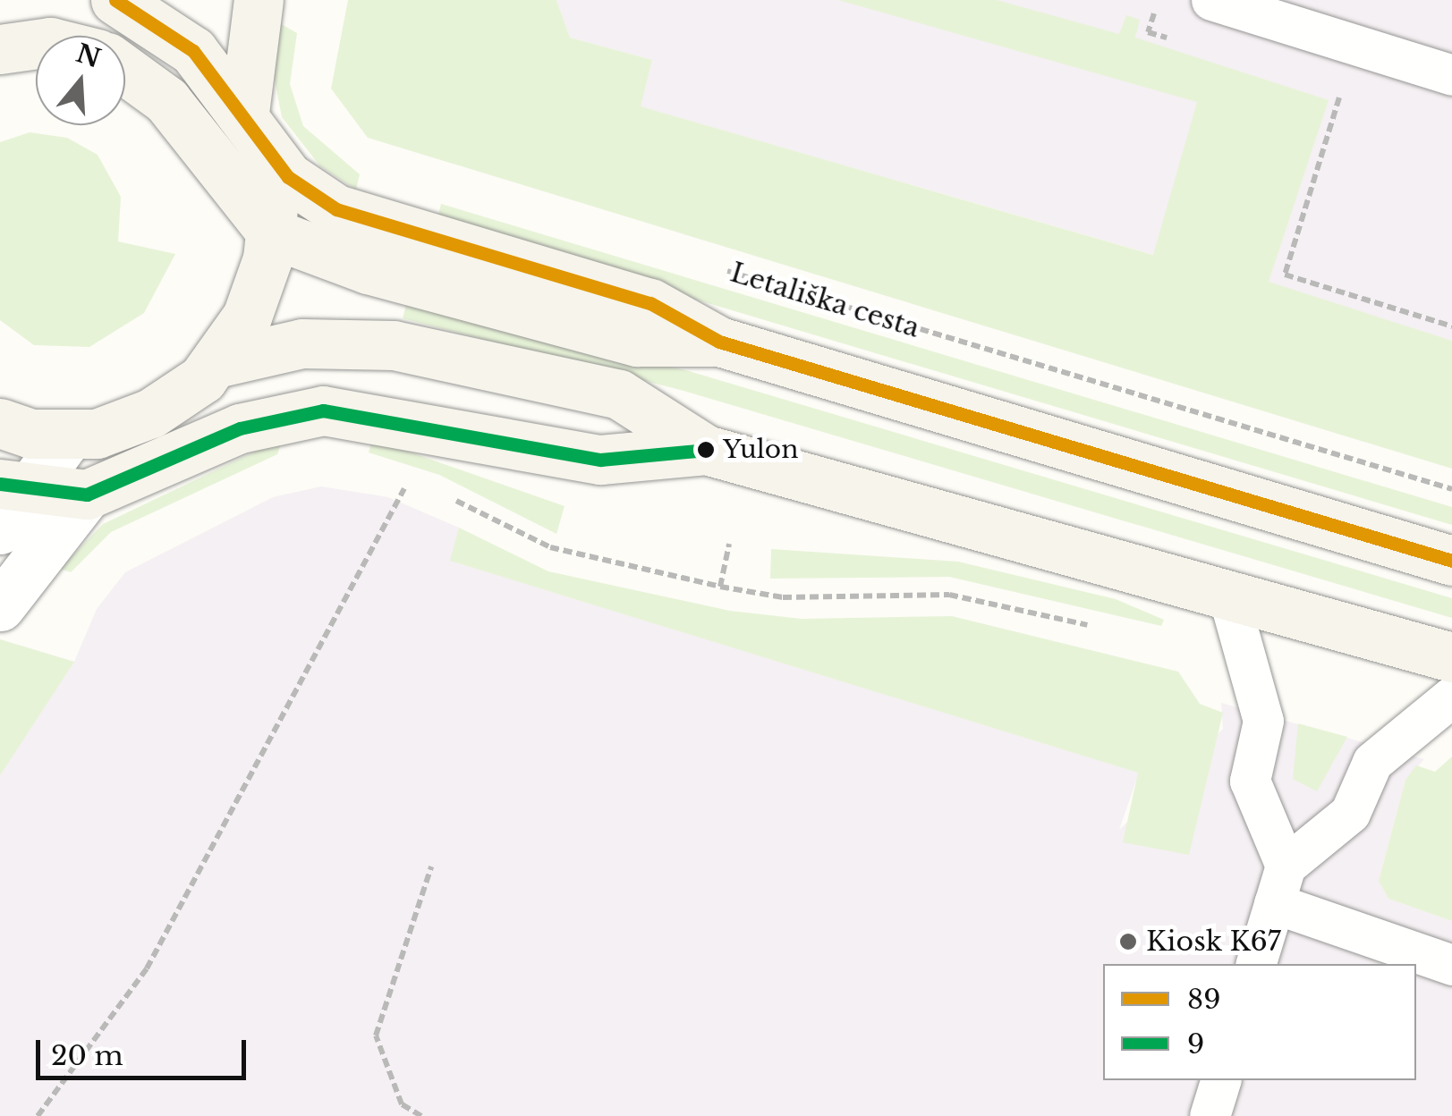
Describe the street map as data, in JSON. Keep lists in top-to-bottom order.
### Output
{
  "streets": {
    "path": ["Letališka cesta"]
  },
  "places": ["Yulon", "Kiosk K67"],
  "lines": ["transit line 89", "transit line 9"],
  "legend": ["89", "9"],
  "scale_bar": "20 m",
  "north": "top"
}
